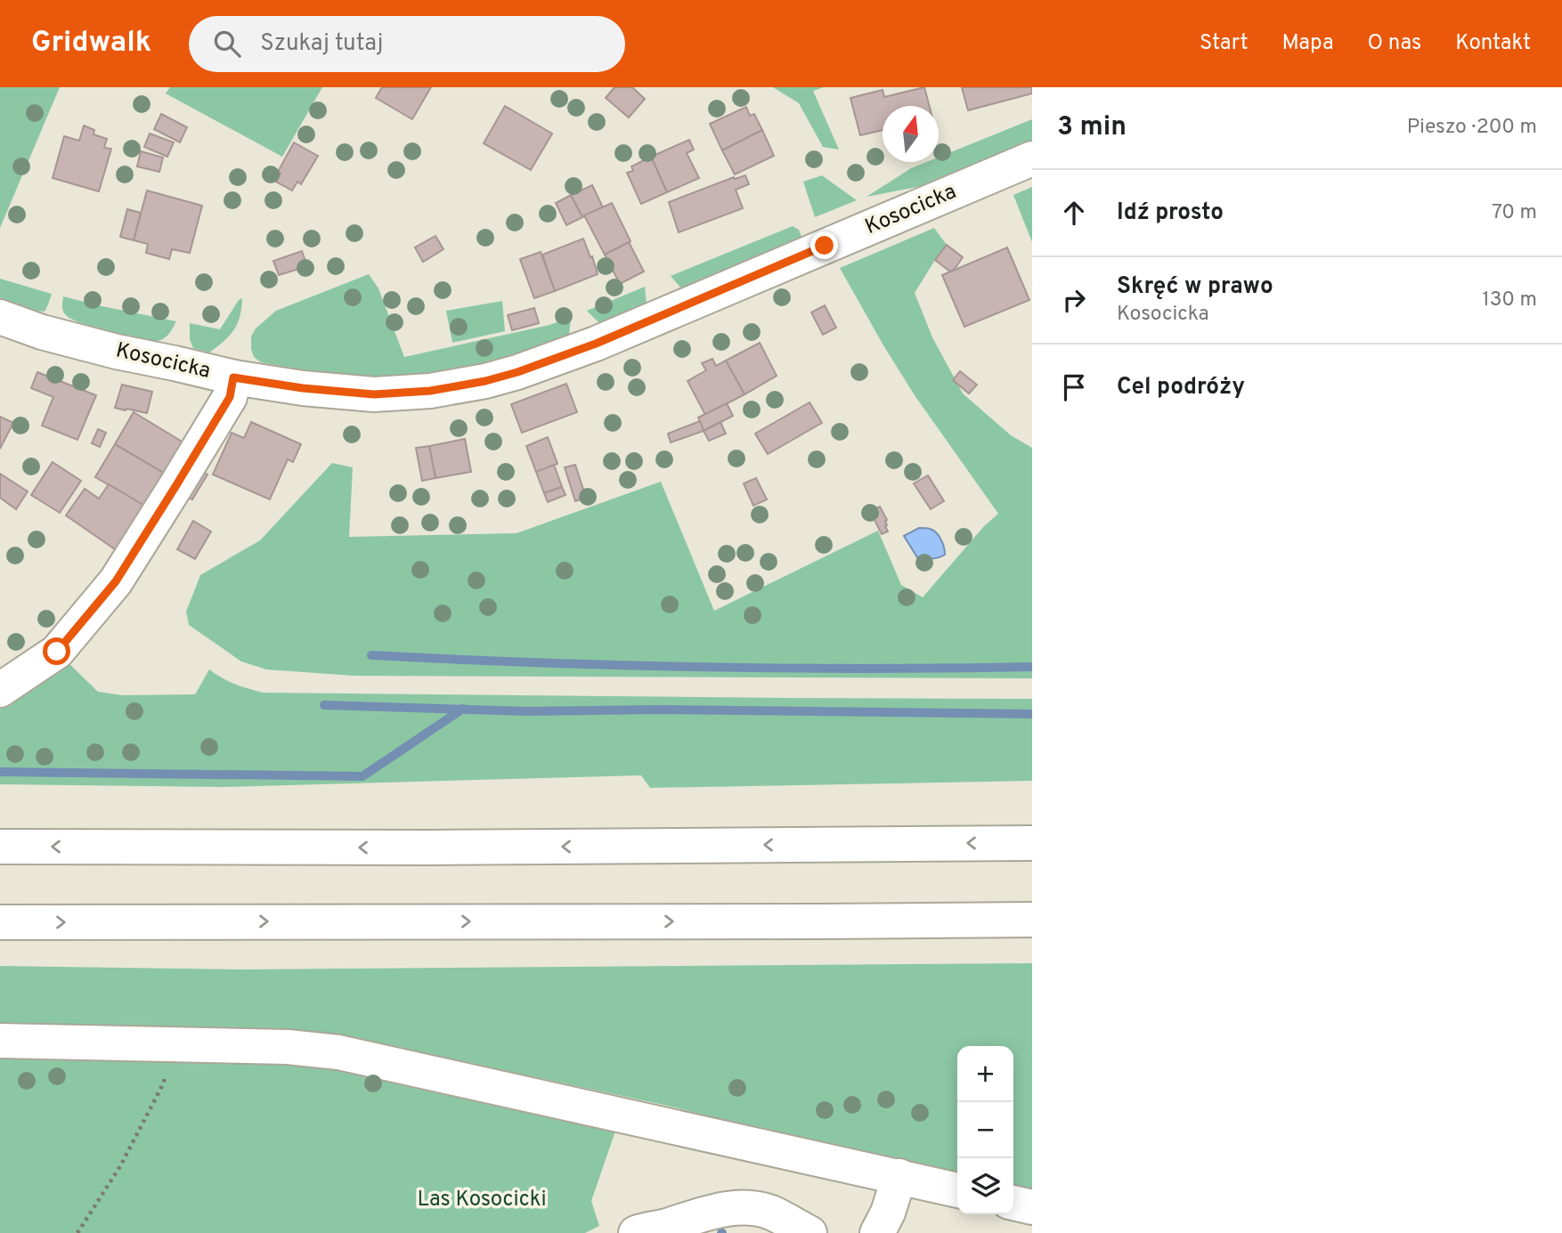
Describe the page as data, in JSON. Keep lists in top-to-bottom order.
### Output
{
  "streets": {
    "main road": ["Kosocicka"]
  },
  "parks": ["Las Kosocicki"],
  "north": "top",
  "page": {
    "header": "Gridwalk",
    "search": "Szukaj tutaj",
    "nav": [
      "Start",
      "Mapa",
      "O nas",
      "Kontakt"
    ],
    "heading": ["3 min", "Pieszo · 200 m"],
    "list": [
      ["Idź prosto", "70 m"],
      ["Skręć w prawo", "Kosocicka", "130 m"],
      "Cel podróży"
    ],
    "map_buttons": ["+", "−"]
  }
}
